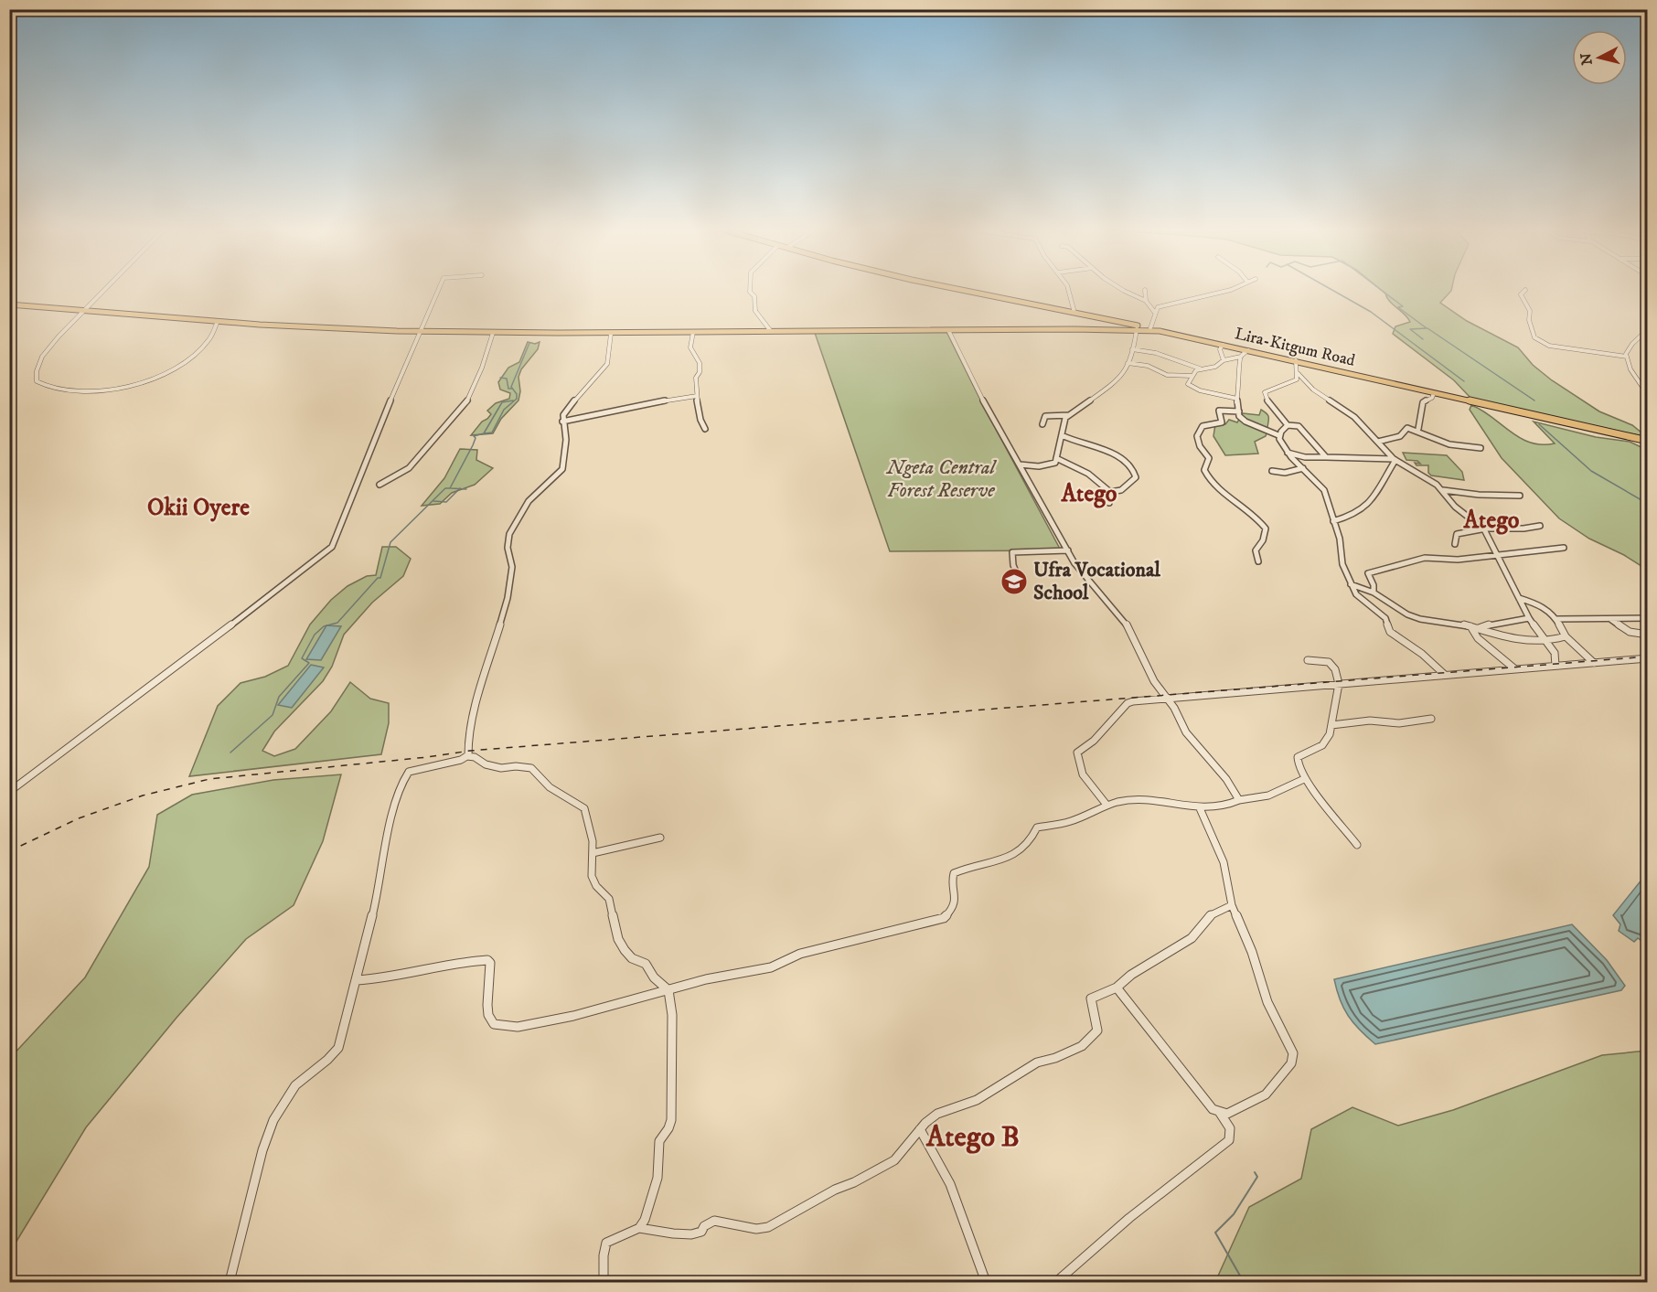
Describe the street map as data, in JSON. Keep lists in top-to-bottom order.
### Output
{
  "streets": {
    "main road": ["Lira-Kitgum Road"]
  },
  "districts": [
    "Atego",
    "Okii Oyere",
    "Atego",
    "Atego B"
  ],
  "parks": ["Ngeta Central Forest Reserve"],
  "places": {
    "school or university": ["Ufra Vocational School"]
  },
  "north": "left"
}
